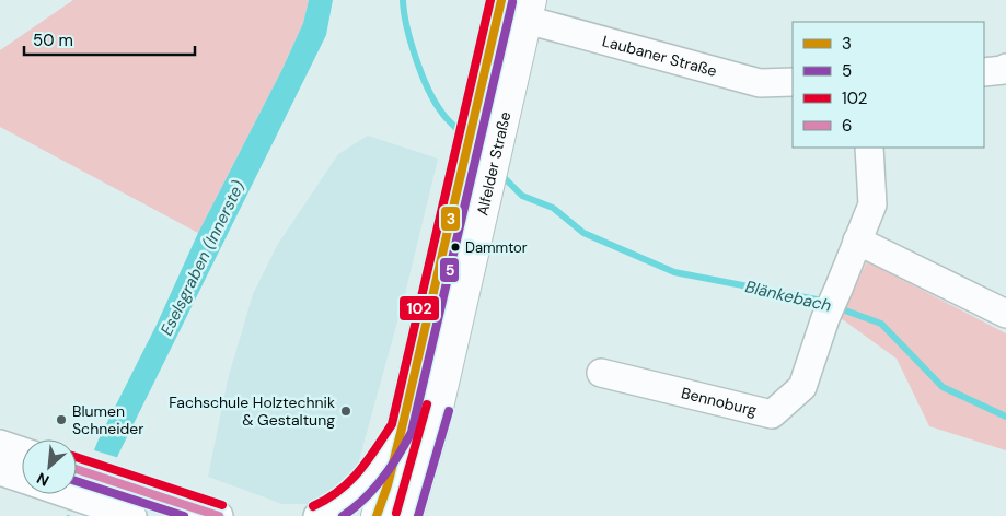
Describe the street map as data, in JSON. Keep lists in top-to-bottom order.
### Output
{
  "streets": {
    "main road": ["Alfelder Straße"],
    "street": ["Laubaner Straße", "Bennoburg"]
  },
  "crossings": [
    ["Laubaner Straße", "Alfelder Straße"]
  ],
  "water": ["Eselsgraben (Innerste)", "Blänkebach"],
  "places": ["Dammtor", "Fachschule Holztechnik & Gestaltung", "Blumen Schneider"],
  "lines": [
    "transit line 3",
    "transit line 102",
    "transit line 5",
    "transit line 6"
  ],
  "legend": [
    "3",
    "5",
    "102",
    "6"
  ],
  "scale_bar": "50 m",
  "north": "bottom left"
}
